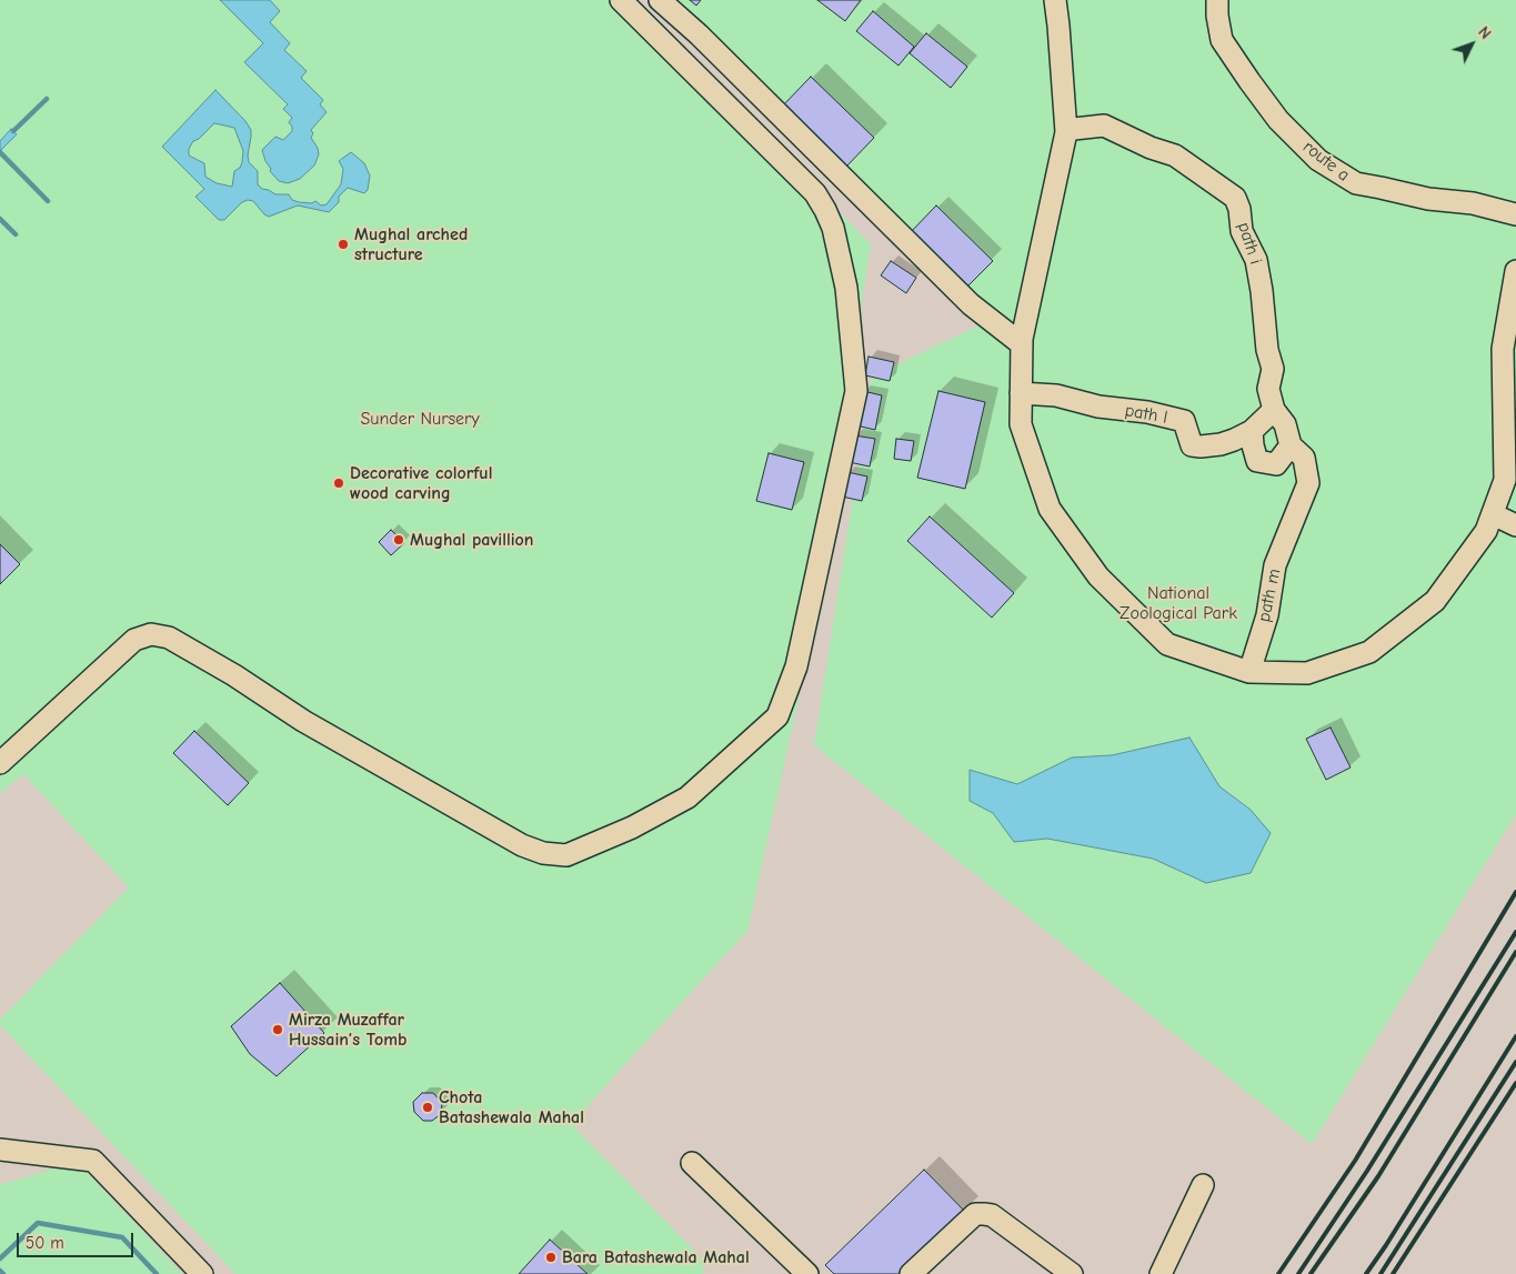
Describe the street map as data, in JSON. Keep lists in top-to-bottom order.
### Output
{
  "streets": {
    "street": [
      "route a",
      "path i",
      "path l",
      "path m"
    ]
  },
  "crossings": [
    ["path i", "path m"]
  ],
  "parks": ["Sunder Nursery", "National Zoological Park"],
  "places": [
    "Mughal arched structure",
    "Decorative colorful wood carving",
    "Mughal pavillion",
    "Mirza Muzaffar Hussain’s Tomb",
    "Chota Batashewala Mahal",
    "Bara Batashewala Mahal"
  ],
  "scale_bar": "50 m",
  "north": "top right"
}
